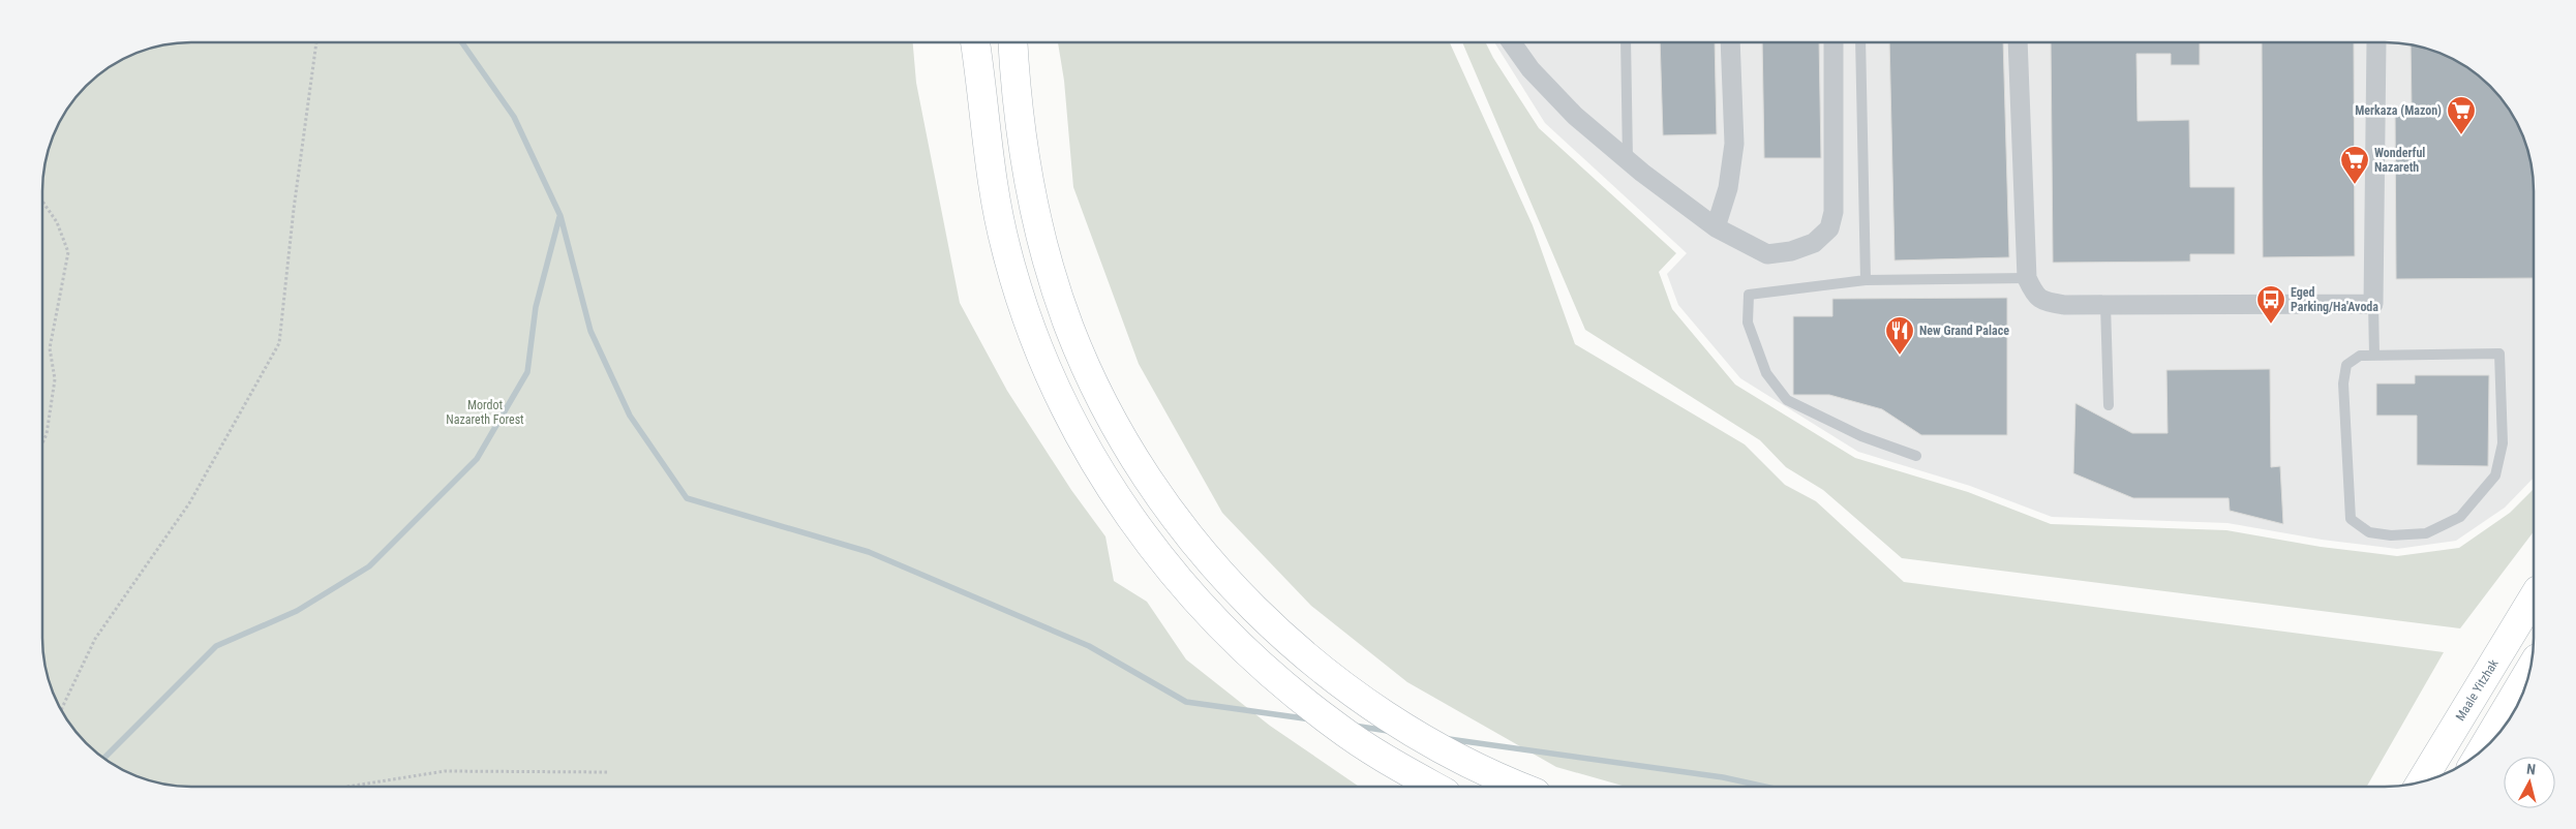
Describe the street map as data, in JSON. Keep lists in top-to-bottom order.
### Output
{
  "streets": {
    "main road": ["Maale Yitzhak"]
  },
  "parks": ["Mordot Nazareth Forest"],
  "places": {
    "supermarket": ["Merkaza (Mazon)", "Wonderful Nazareth"],
    "bus stop": ["Eged Parking/Ha'Avoda"],
    "restaurant": ["New Grand Palace"]
  },
  "north": "top"
}
